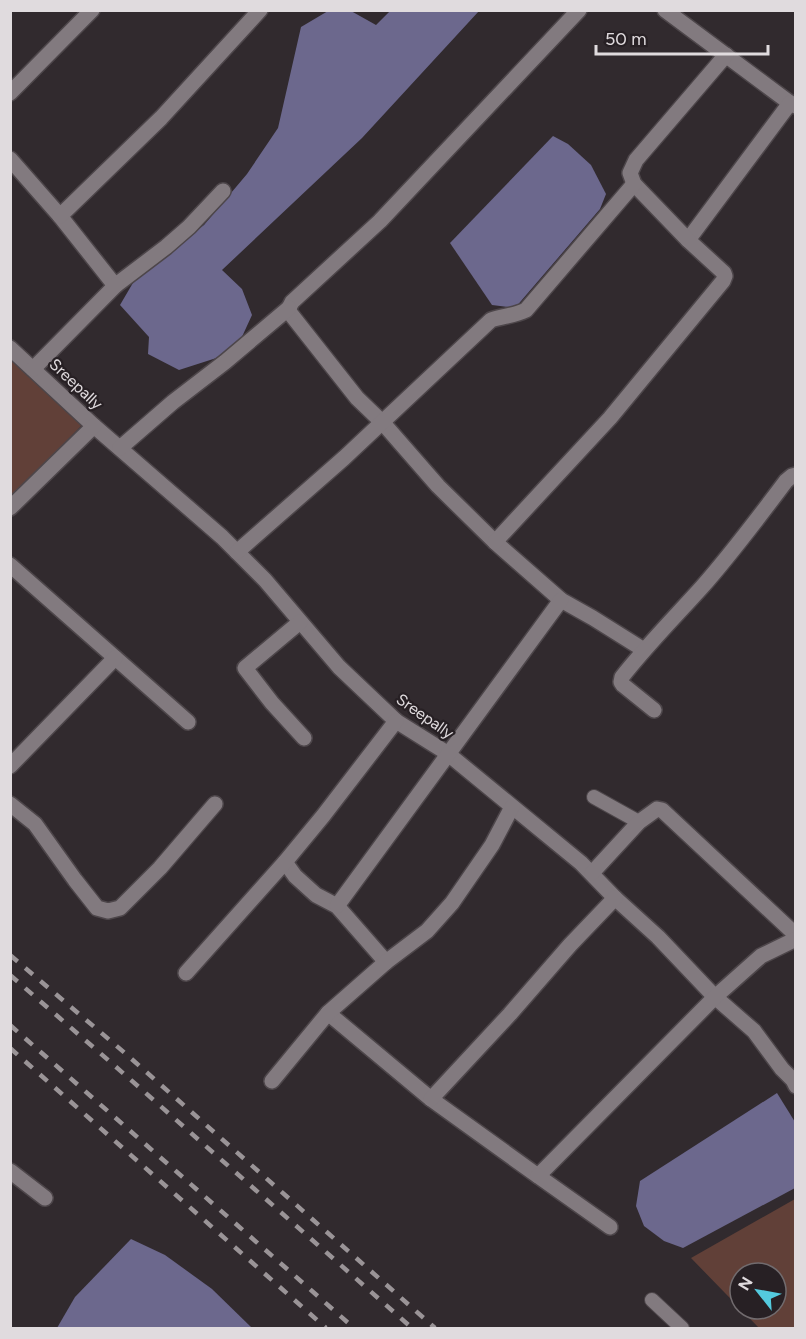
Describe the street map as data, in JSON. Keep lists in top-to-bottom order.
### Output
{
  "streets": {
    "street": ["Sreepally"]
  },
  "scale_bar": "50 m",
  "north": "top left"
}
